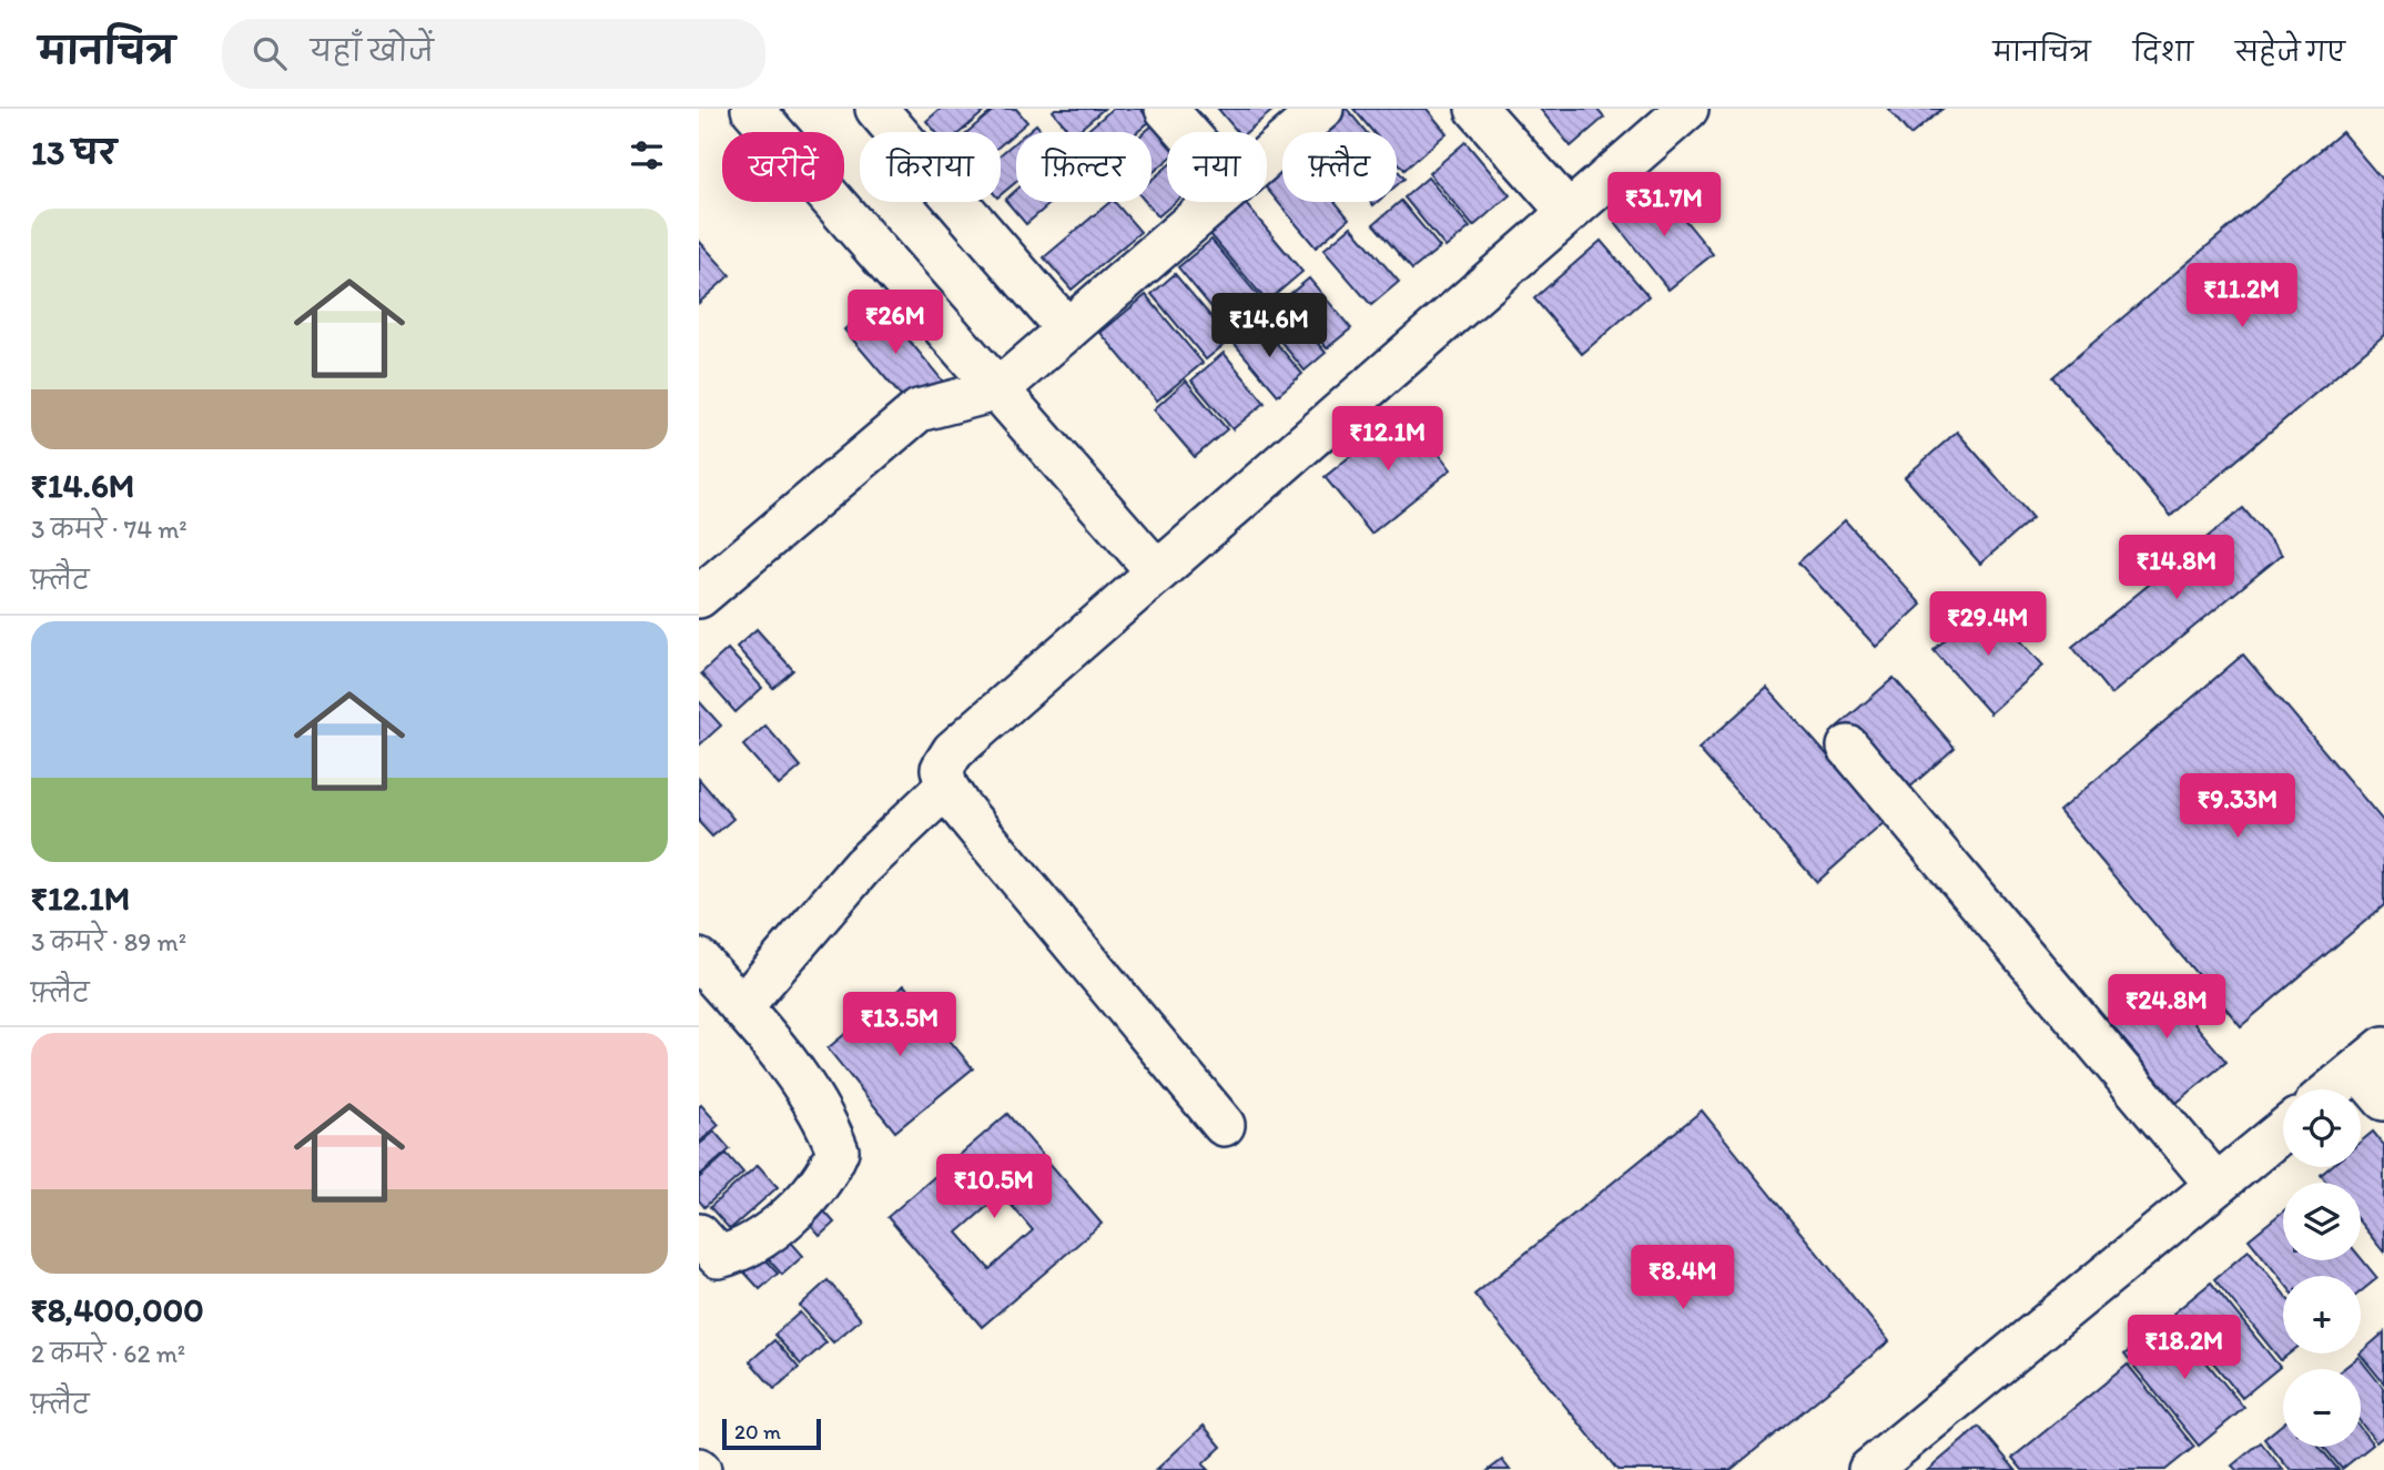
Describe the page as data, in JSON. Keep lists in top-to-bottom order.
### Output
{
  "scale_bar": "20 m",
  "page": {
    "header": "मानचित्र",
    "search": "यहाँ खोजें",
    "nav": ["मानचित्र", "दिशा", "सहेजे गए"],
    "heading": "13 घर",
    "chip": [
      "खरीदें",
      "किराया",
      "फ़िल्टर",
      "नया",
      "फ़्लैट"
    ],
    "price": [
      "₹31.7M",
      "₹11.2M",
      "₹26M",
      "₹14.6M",
      "₹12.1M",
      "₹14.8M",
      "₹29.4M",
      "₹9.33M",
      "₹24.8M",
      "₹13.5M",
      "₹10.5M",
      "₹8.4M",
      "₹18.2M"
    ],
    "list": [
      {
        "name": "₹14.6M",
        "note": "3 कमरे · 74 m² · फ़्लैट"
      },
      {
        "name": "₹12.1M",
        "note": "3 कमरे · 89 m² · फ़्लैट"
      },
      {
        "name": "₹8,400,000",
        "note": "2 कमरे · 62 m² · फ़्लैट"
      }
    ],
    "map_buttons": ["+", "−"],
    "scale": "20 m"
  }
}
